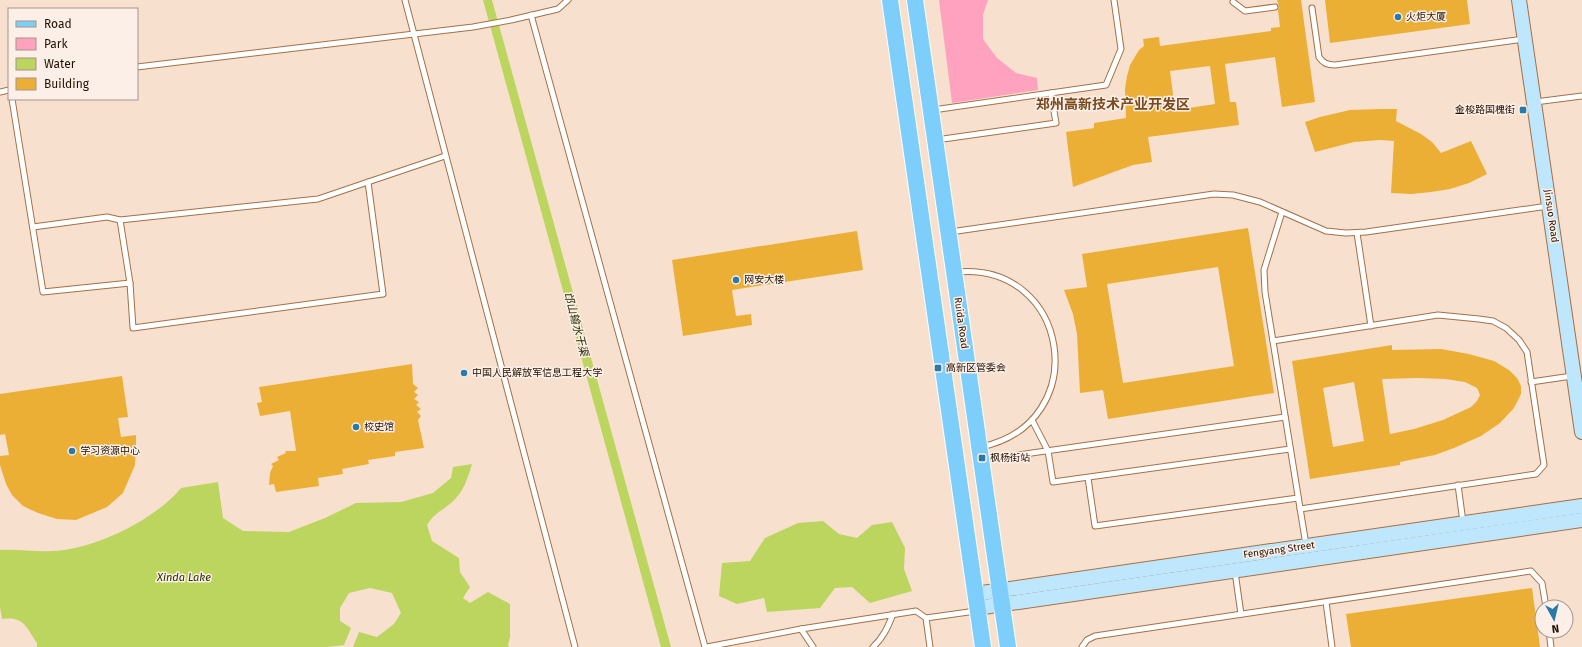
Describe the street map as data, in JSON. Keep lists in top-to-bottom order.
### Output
{
  "streets": {
    "main road": ["Ruida Road"],
    "street": ["Jinsuo Road", "Fengyang Street"]
  },
  "crossings": [
    ["Ruida Road", "Fengyang Street"]
  ],
  "districts": ["郑州高新技术产业开发区"],
  "water": ["邙山输水干渠", "Xinda Lake"],
  "places": {
    "other": [
      "火炬大厦",
      "网安大楼",
      "中国人民解放军信息工程大学",
      "校史馆",
      "学习资源中心"
    ],
    "transit": ["金梭路国槐街", "高新区管委会", "枫杨街站"]
  },
  "legend": [
    "Road",
    "Park",
    "Water",
    "Building"
  ],
  "north": "bottom"
}
